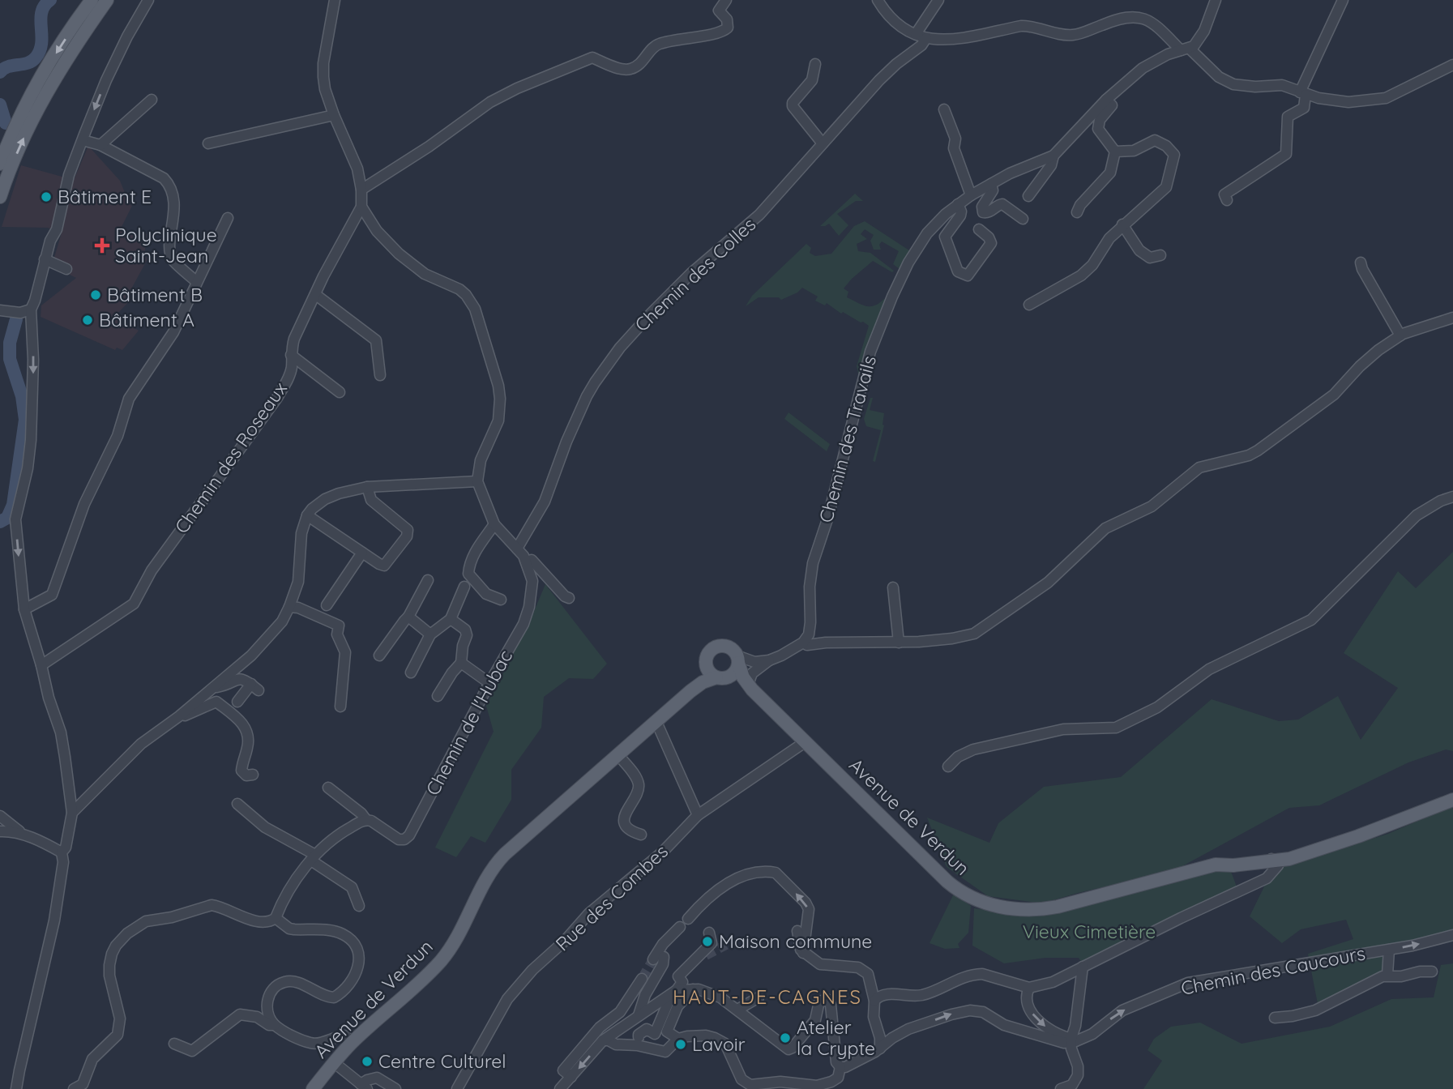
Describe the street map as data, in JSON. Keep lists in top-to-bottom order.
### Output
{
  "streets": {
    "main road": ["Avenue de Verdun"],
    "street": [
      "Chemin des Colles",
      "Chemin des Travails",
      "Chemin des Roseaux",
      "Chemin de l'Hubac",
      "Rue des Combes",
      "Chemin des Caucours"
    ]
  },
  "crossings": [
    ["Avenue de Verdun", "Rue des Combes"]
  ],
  "districts": ["HAUT-DE-CAGNES"],
  "parks": ["Vieux Cimetière"],
  "places": {
    "other": [
      "Bâtiment E",
      "Bâtiment B",
      "Bâtiment A",
      "Maison commune",
      "Atelier la Crypte",
      "Lavoir",
      "Centre Culturel"
    ],
    "health": ["Polyclinique Saint-Jean"]
  }
}
